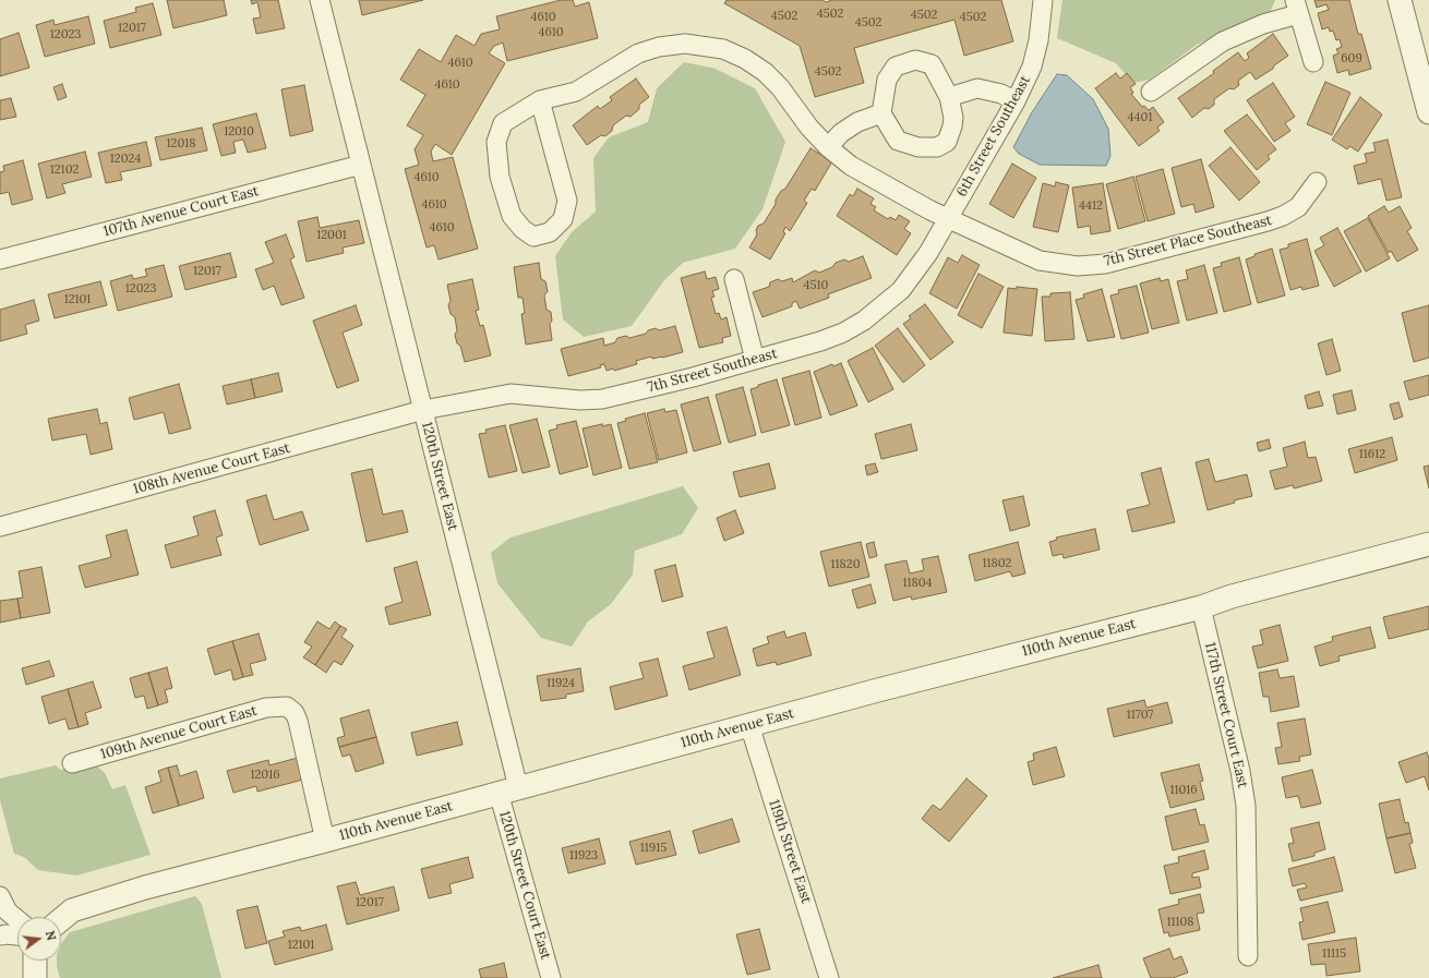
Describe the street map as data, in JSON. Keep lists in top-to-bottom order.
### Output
{
  "streets": {
    "street": [
      "6th Street Southeast",
      "107th Avenue Court East",
      "7th Street Place Southeast",
      "7th Street Southeast",
      "108th Avenue Court East",
      "120th Street East",
      "110th Avenue East",
      "117th Street Court East",
      "109th Avenue Court East",
      "119th Street East",
      "120th Street Court East"
    ]
  },
  "crossings": [
    ["6th Street Southeast", "7th Street Place Southeast"],
    ["6th Street Southeast", "7th Street Southeast"],
    ["107th Avenue Court East", "120th Street East"],
    ["7th Street Place Southeast", "7th Street Southeast"],
    ["7th Street Southeast", "108th Avenue Court East"],
    ["7th Street Southeast", "120th Street East"],
    ["108th Avenue Court East", "120th Street East"],
    ["120th Street East", "110th Avenue East"],
    ["120th Street East", "120th Street Court East"],
    ["110th Avenue East", "117th Street Court East"],
    ["110th Avenue East", "109th Avenue Court East"],
    ["110th Avenue East", "119th Street East"],
    ["110th Avenue East", "120th Street Court East"]
  ],
  "house_numbers": [
    "4502",
    "4502",
    "4502",
    "4610",
    "4502",
    "4502",
    "12017",
    "4610",
    "12023",
    "609",
    "4610",
    "4502",
    "4610",
    "4401",
    "12010",
    "12018",
    "12024",
    "12102",
    "4610",
    "4610",
    "4412",
    "4610",
    "12001",
    "12017",
    "4510",
    "12023",
    "12101",
    "11612",
    "11802",
    "11820",
    "11804",
    "11924",
    "11707",
    "12016",
    "11016",
    "11915",
    "11923",
    "12017",
    "11108",
    "12101",
    "11115"
  ],
  "north": "right"
}
